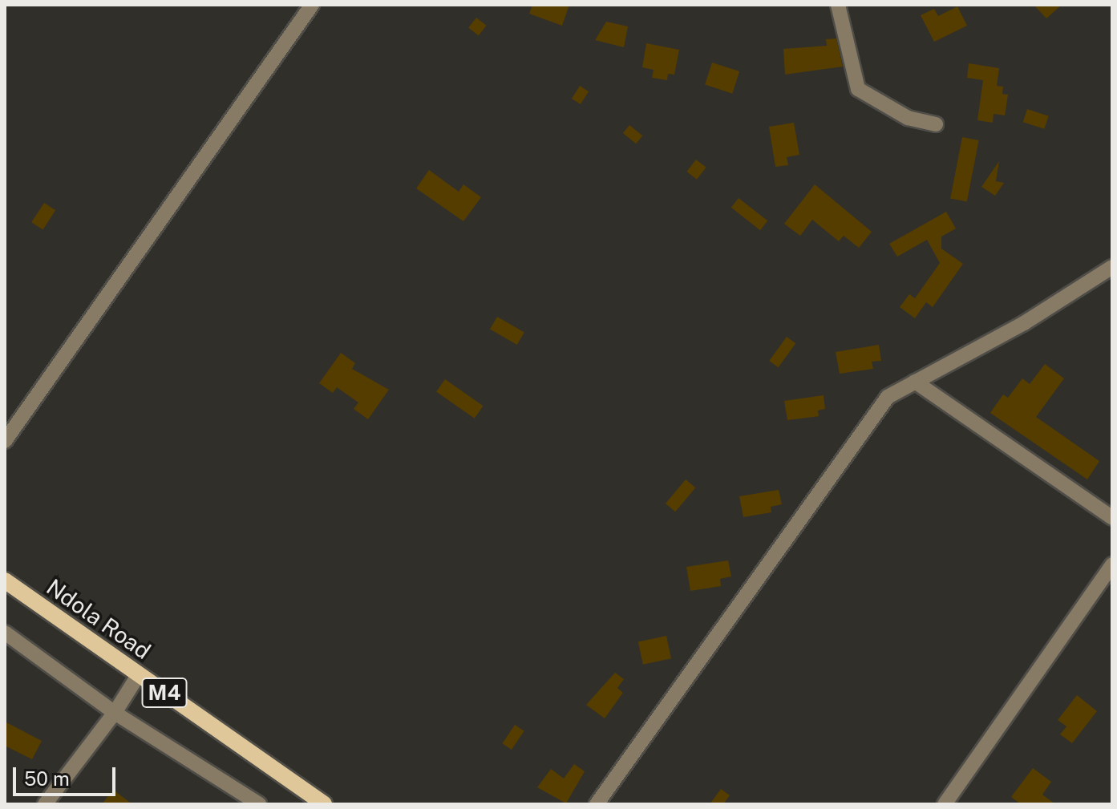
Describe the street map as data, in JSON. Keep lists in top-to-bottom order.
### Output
{
  "streets": {
    "main road": ["Ndola Road", "M4"]
  },
  "scale_bar": "50 m"
}
